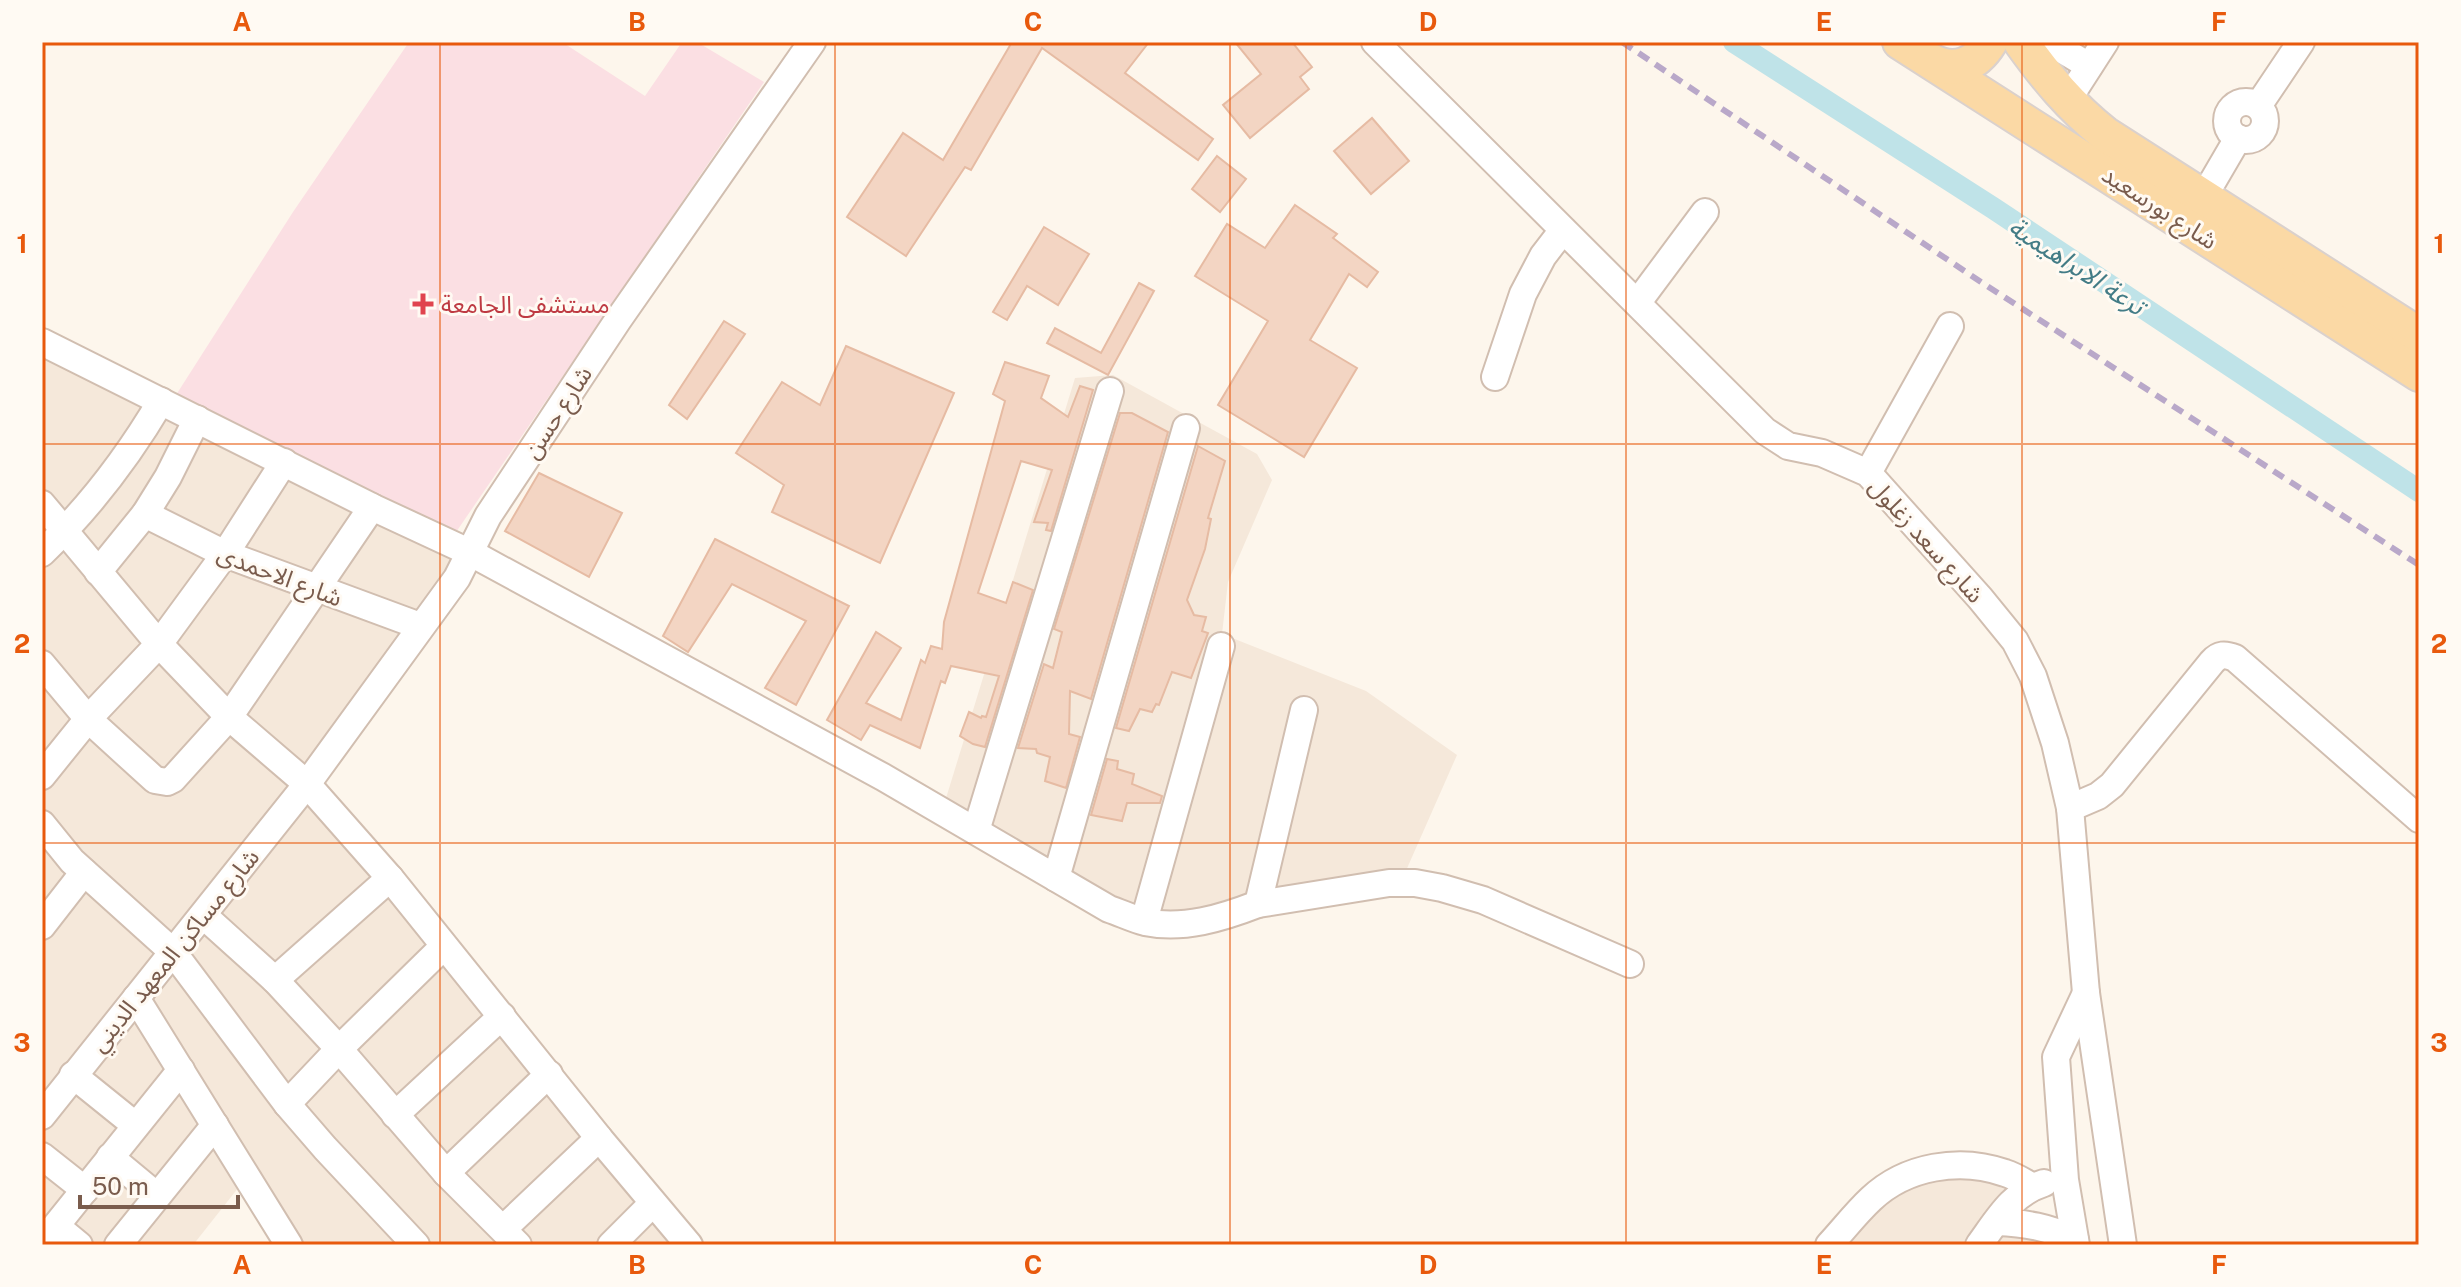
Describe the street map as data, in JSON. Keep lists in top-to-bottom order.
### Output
{
  "streets": {
    "main road": ["شارع بورسعيد"],
    "street": [
      "شارع حسن",
      "شارع سعد زغلول",
      "شارع الاحمدى",
      "شارع مساكن المعهد الديني"
    ]
  },
  "crossings": [
    ["شارع حسن", "شارع الاحمدى"],
    ["شارع حسن", "شارع مساكن المعهد الديني"]
  ],
  "water": ["ترعة الابراهيمية"],
  "places": {
    "health": ["مستشفى الجامعة"]
  },
  "scale_bar": "50 m",
  "grid": {
    "columns": [
      "A",
      "B",
      "C",
      "D",
      "E",
      "F"
    ],
    "rows": ["1", "2", "3"]
  }
}
